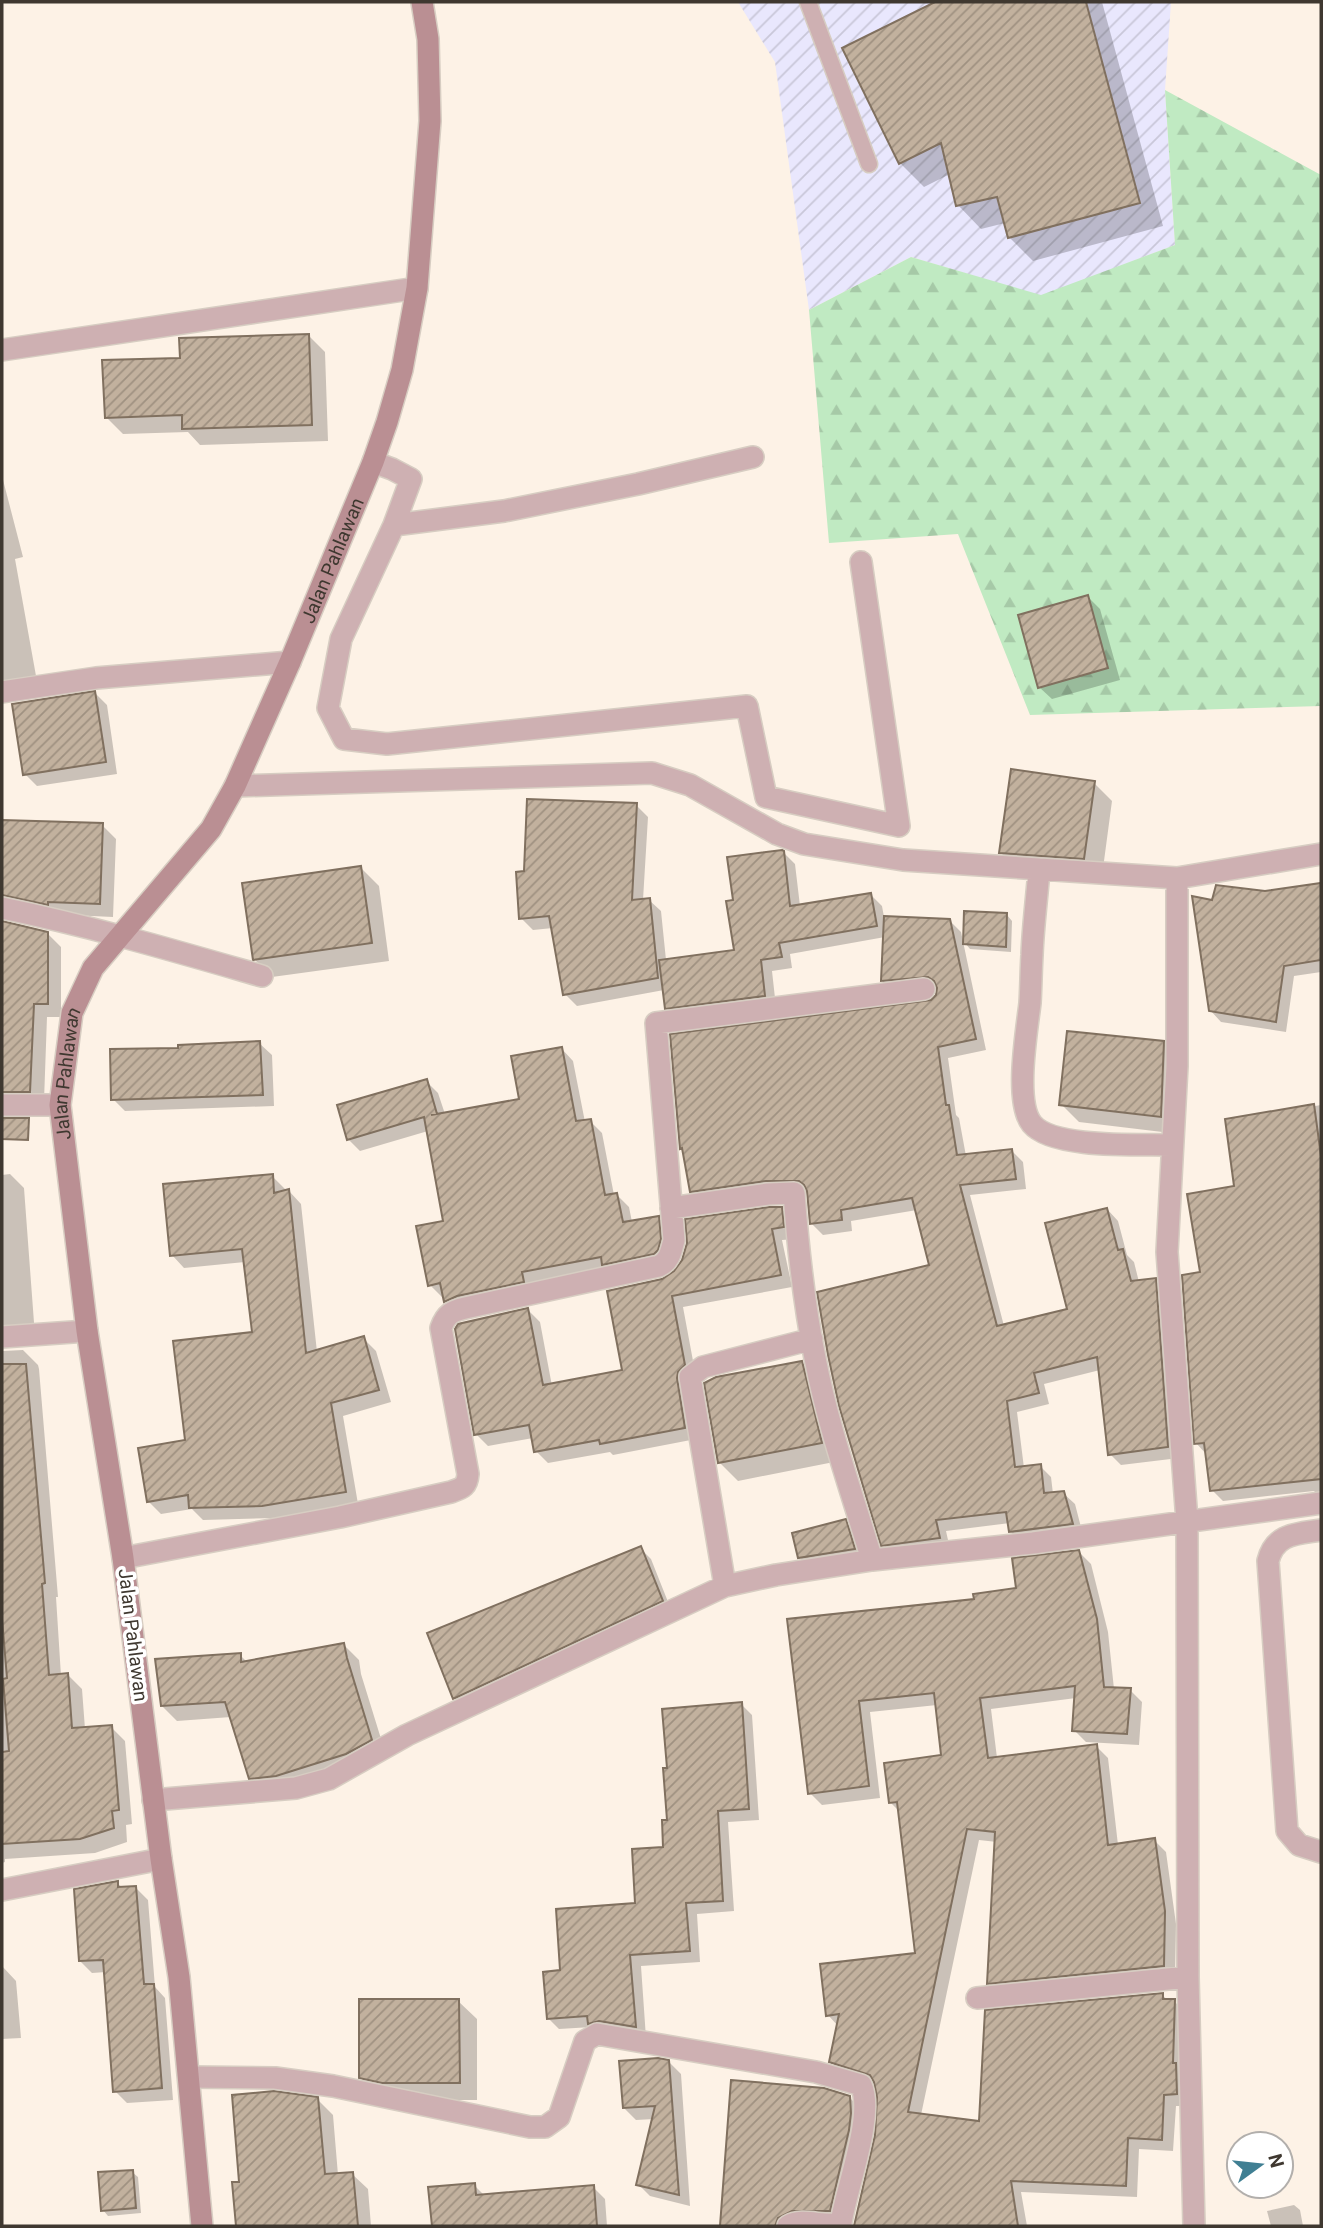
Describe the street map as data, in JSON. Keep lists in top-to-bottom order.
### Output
{
  "streets": {
    "street": ["Jalan Pahlawan"]
  },
  "north": "right"
}
